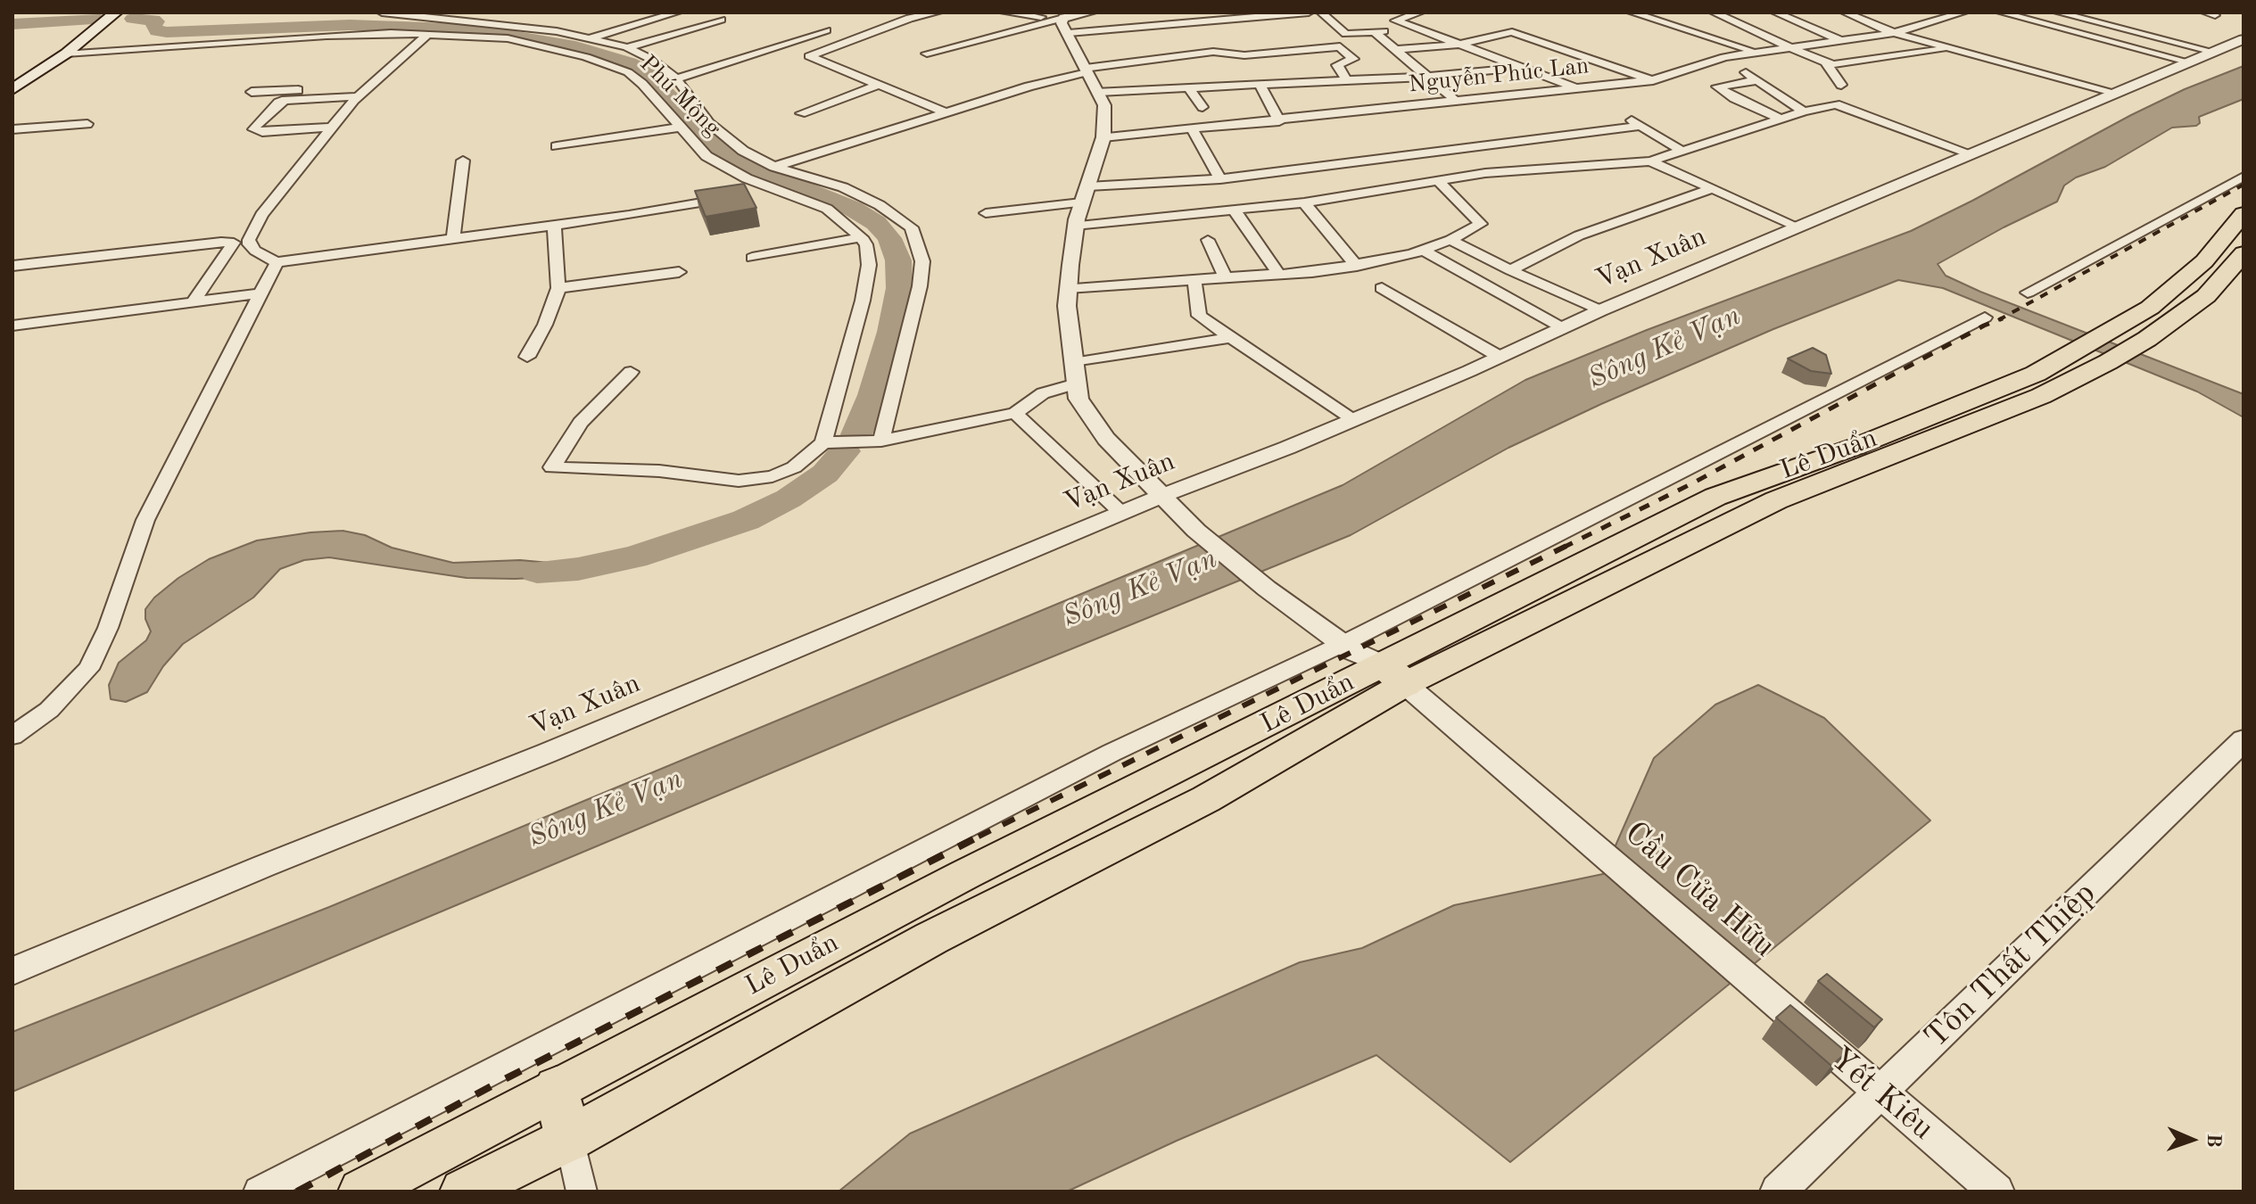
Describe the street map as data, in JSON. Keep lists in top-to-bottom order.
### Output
{
  "streets": {
    "main road": ["Lê Duẩn"],
    "street": [
      "Nguyễn Phúc Lan",
      "Phú Mộng",
      "Vạn Xuân",
      "Cầu Cửa Hữu",
      "Tôn Thất Thiệp",
      "Yết Kiêu"
    ]
  },
  "crossings": [
    ["Lê Duẩn", "Cầu Cửa Hữu"],
    ["Cầu Cửa Hữu", "Yết Kiêu"],
    ["Tôn Thất Thiệp", "Yết Kiêu"]
  ],
  "water": ["Sông Kẻ Vạn"],
  "north": "right"
}
